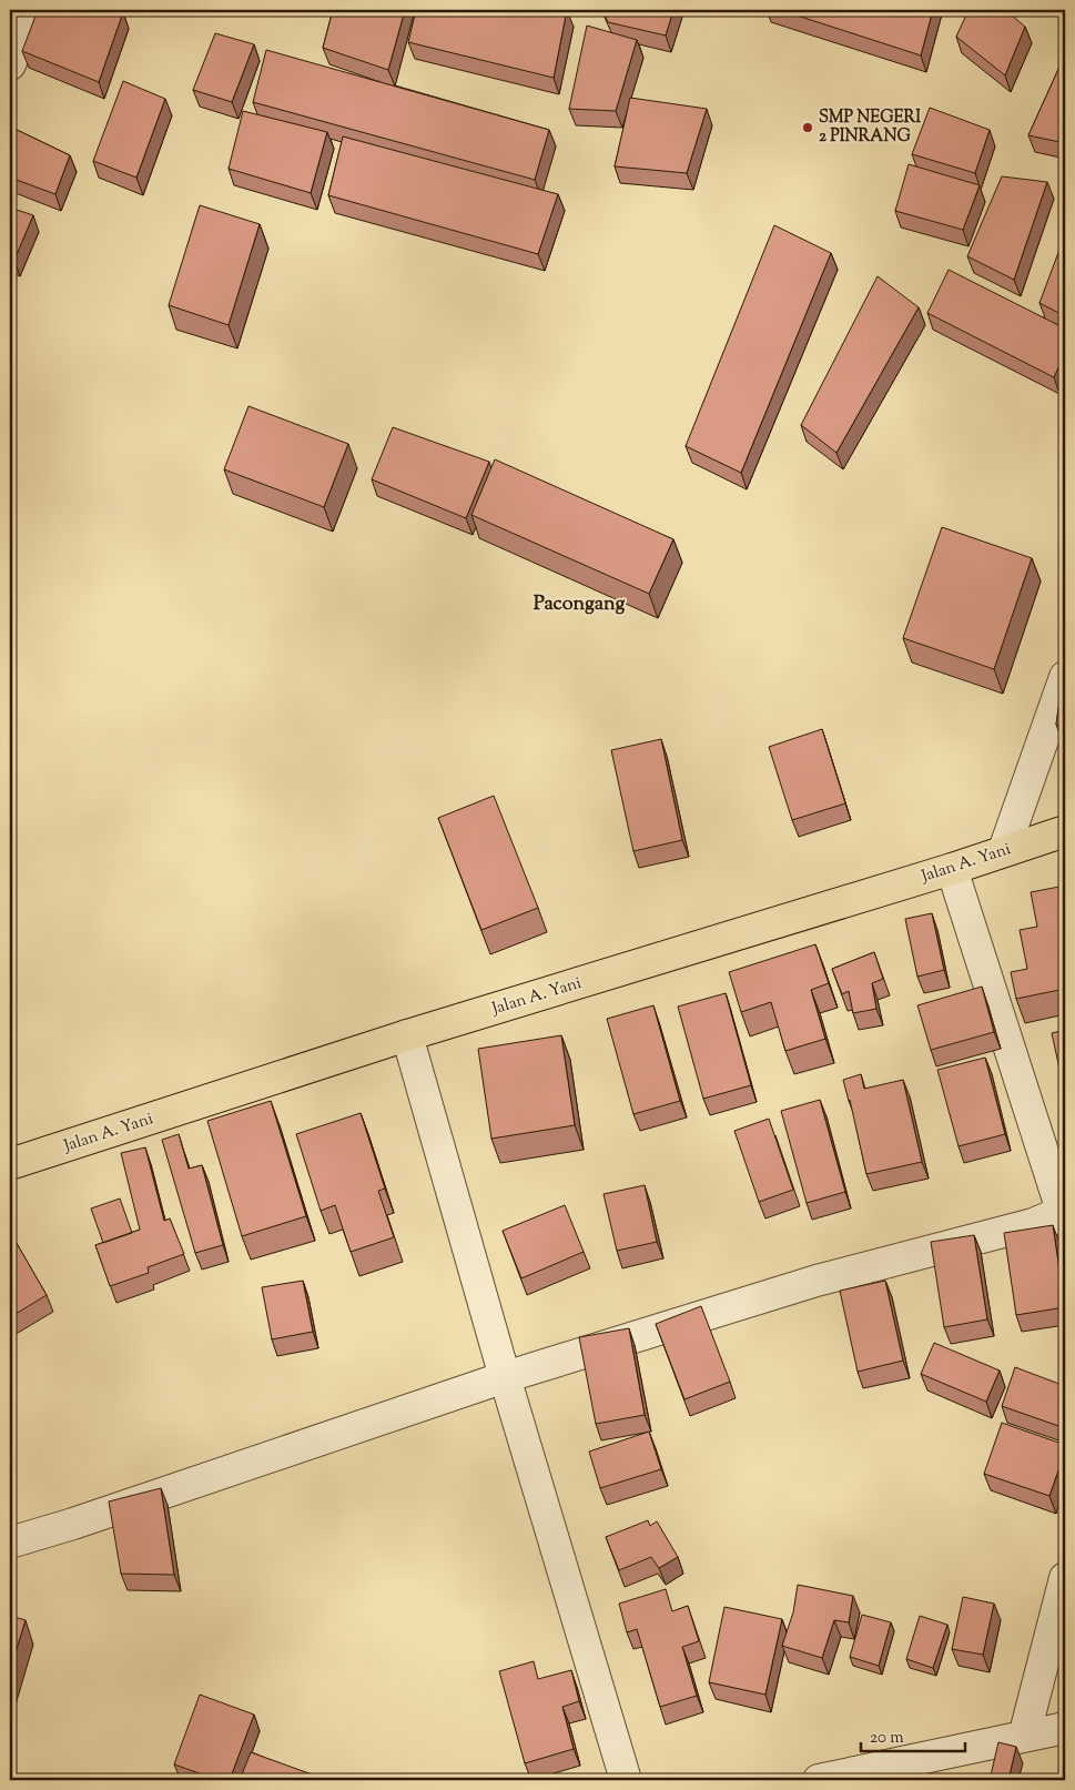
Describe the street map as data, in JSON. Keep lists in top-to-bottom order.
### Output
{
  "streets": {
    "highway": ["Jalan A. Yani"]
  },
  "districts": ["Pacongang"],
  "places": ["SMP NEGERI 2 PINRANG"],
  "scale_bar": "20 m"
}
